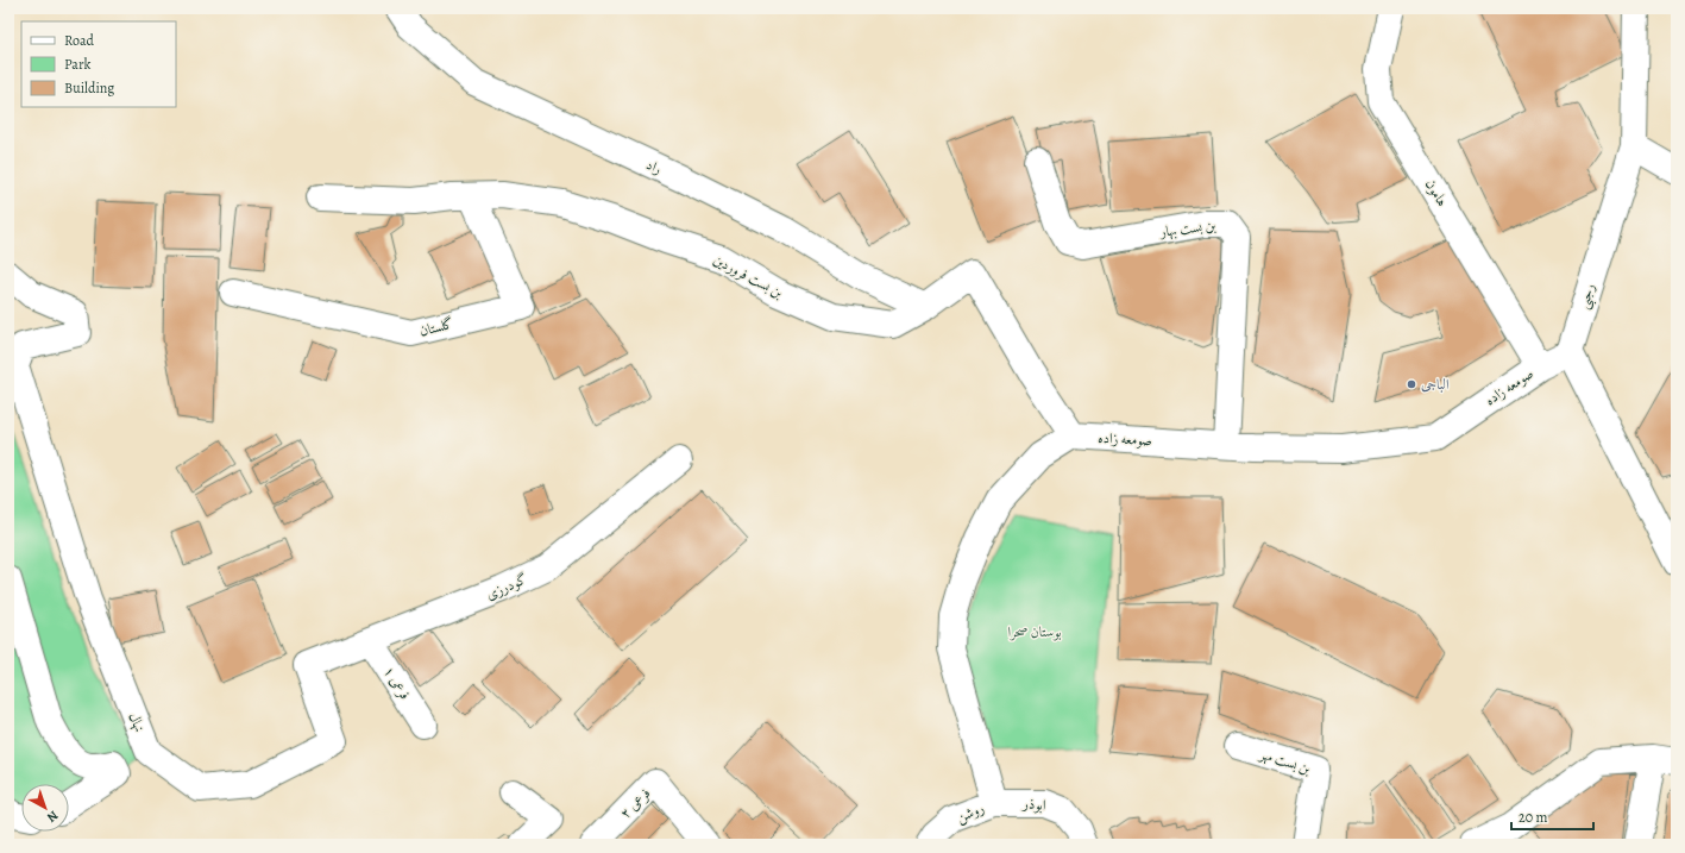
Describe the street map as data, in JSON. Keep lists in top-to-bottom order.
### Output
{
  "streets": {
    "street": [
      "راد",
      "هامون",
      "بن بست بهار",
      "بن بست فروردین",
      "رجبی",
      "گلستان",
      "صومعه زاده",
      "گودرزی",
      "فرعی ۱",
      "نهال",
      "بن بست مهر",
      "فرعی ۲",
      "ابوذر",
      "روشن"
    ]
  },
  "crossings": [
    ["راد", "بن بست فروردین"],
    ["هامون", "صومعه زاده"],
    ["بن بست بهار", "صومعه زاده"],
    ["بن بست فروردین", "گلستان"],
    ["بن بست فروردین", "صومعه زاده"],
    ["رجبی", "صومعه زاده"],
    ["گودرزی", "فرعی ۱"],
    ["گودرزی", "نهال"],
    ["ابوذر", "روشن"]
  ],
  "parks": ["بوستان صحرا"],
  "places": ["الباجی"],
  "legend": ["Road", "Park", "Building"],
  "scale_bar": "20 m",
  "north": "bottom right"
}
